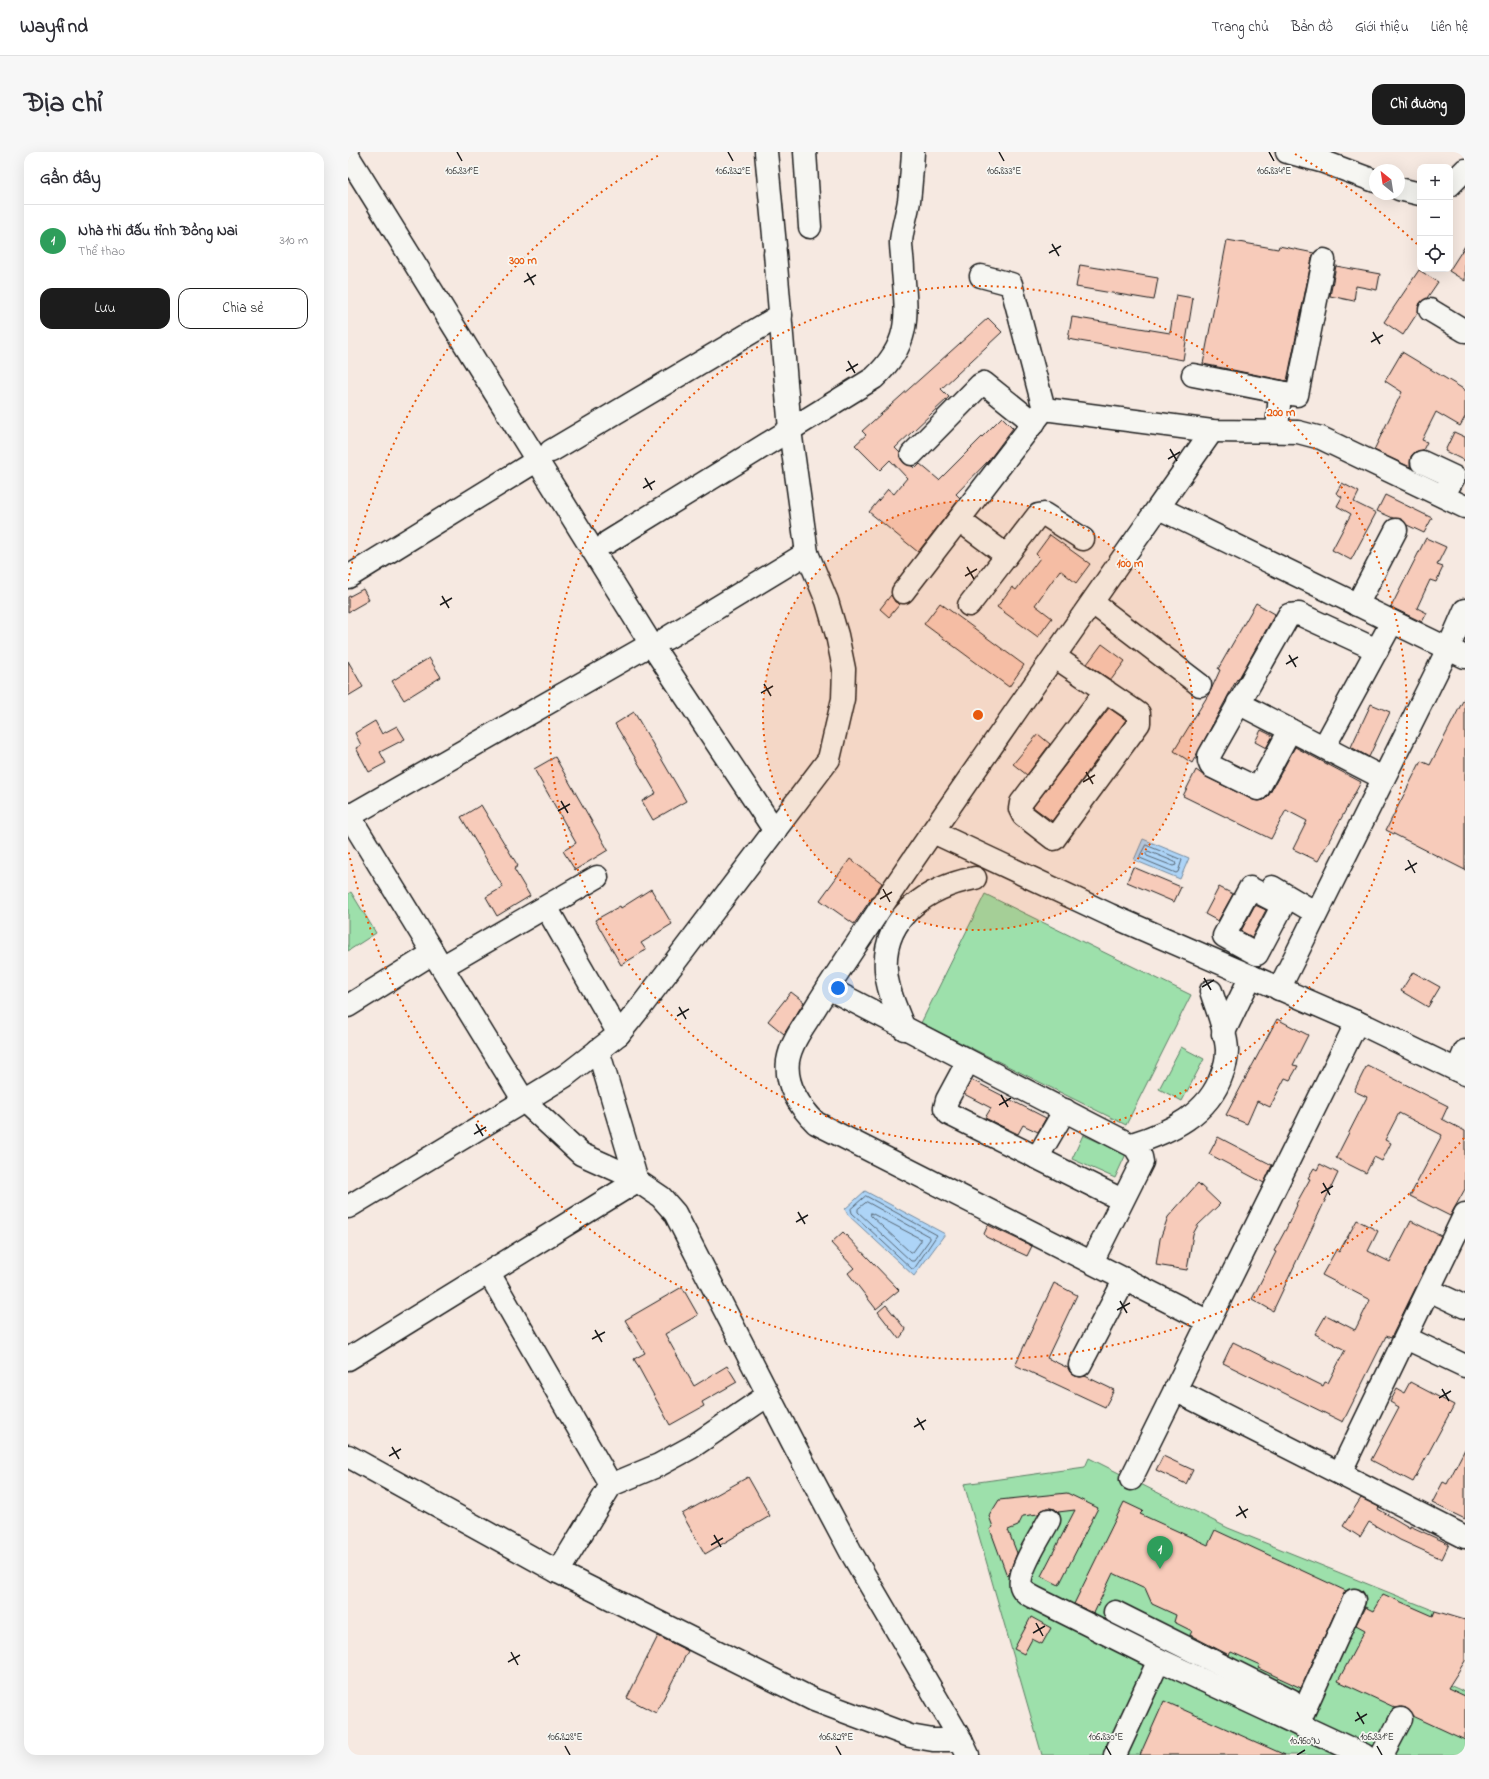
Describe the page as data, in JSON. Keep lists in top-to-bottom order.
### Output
{
  "north": "top left",
  "page": {
    "header": "Wayfind",
    "nav": [
      "Trang chủ",
      "Bản đồ",
      "Giới thiệu",
      "Liên hệ"
    ],
    "title": "Địa chỉ",
    "buttons": [
      "Chỉ đường",
      ["Lưu", "Chia sẻ"]
    ],
    "heading": "Gần đây",
    "map_buttons": ["+", "−"],
    "list": [
      {
        "mark": "1",
        "name": "Nhà thi đấu tỉnh Đồng Nai",
        "note": "Thể thao",
        "value": "310 m"
      }
    ],
    "pins": "1"
  },
  "coordinates": [
    "106.831°E",
    "106.832°E",
    "106.833°E",
    "106.834°E",
    "106.828°E",
    "106.829°E",
    "106.830°E",
    "10.960°N"
  ],
  "rings": ["300 m", "200 m", "100 m"]
}
